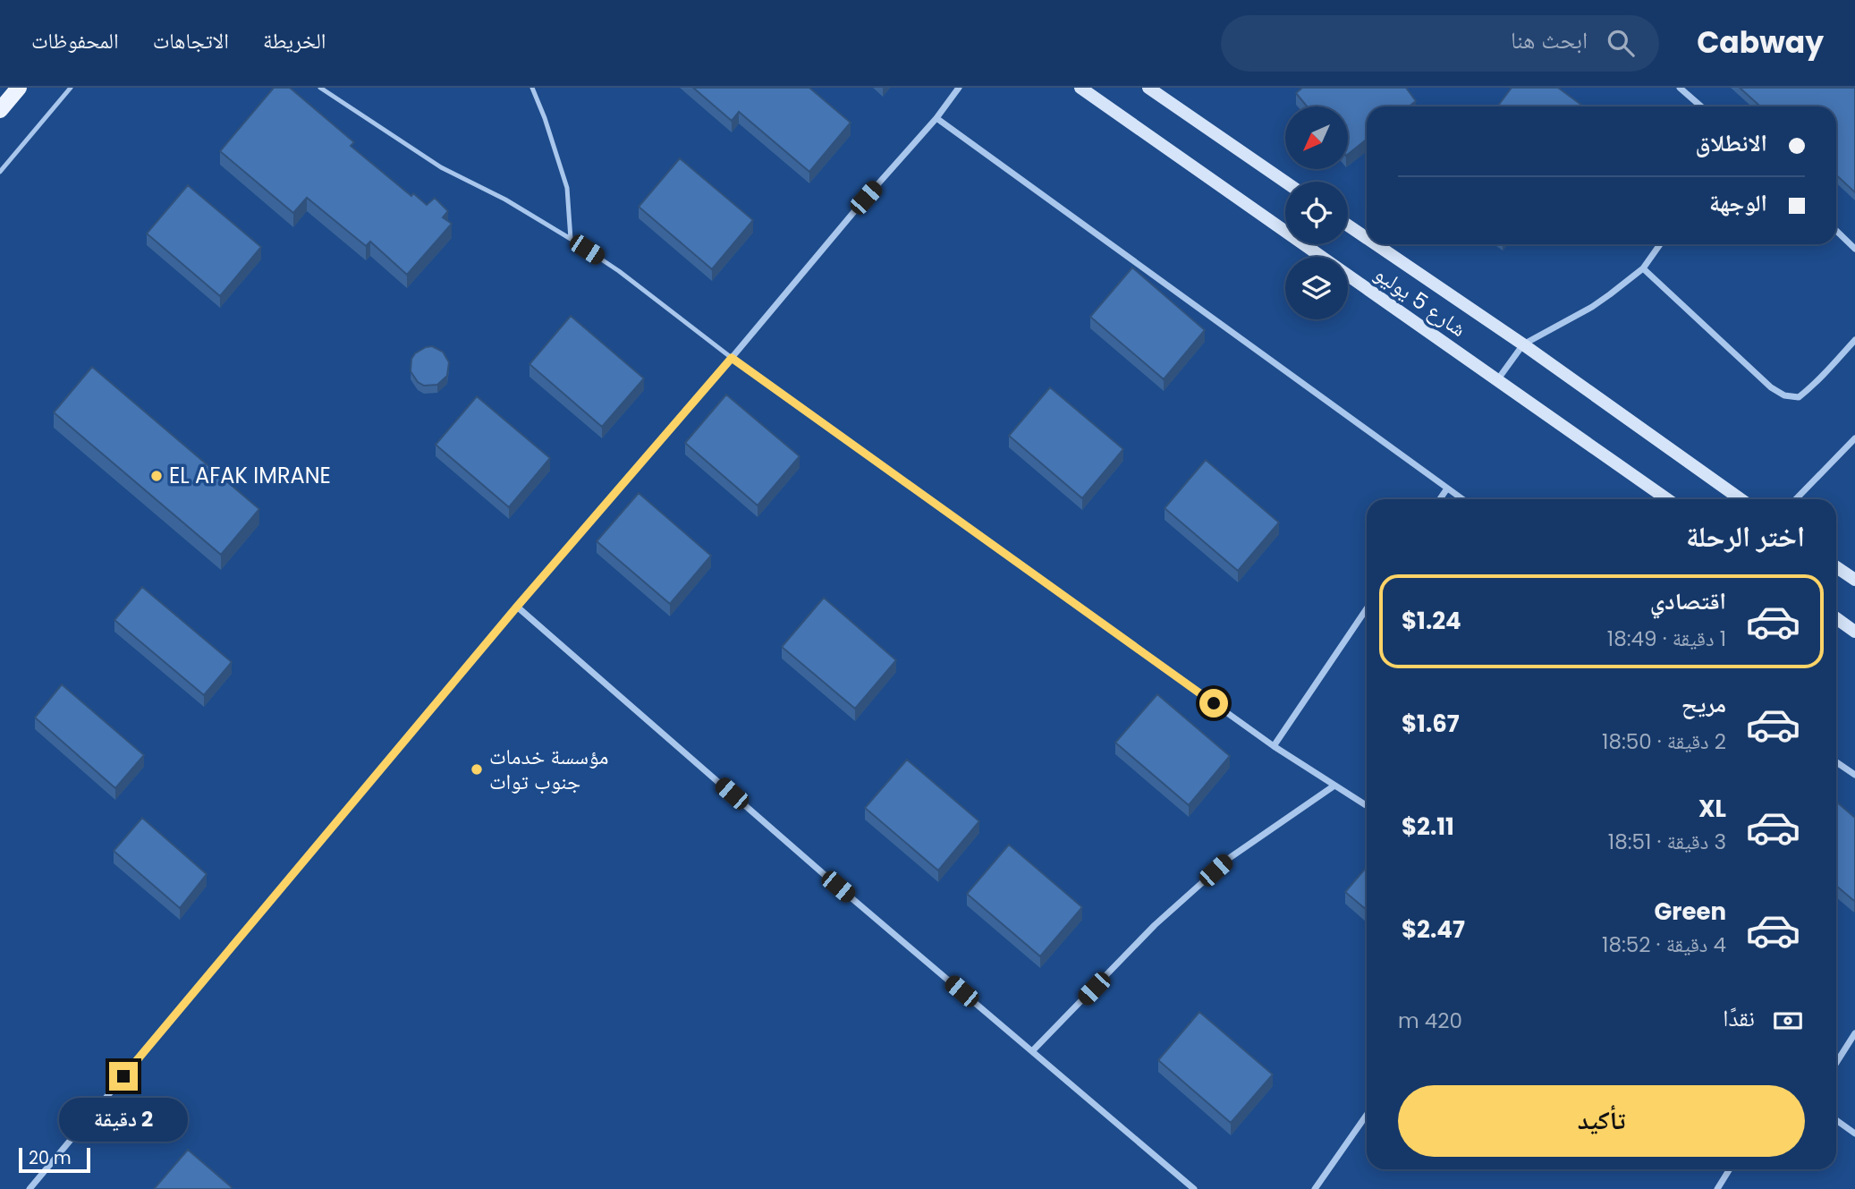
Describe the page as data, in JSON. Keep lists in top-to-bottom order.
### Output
{
  "streets": {
    "main road": ["شارع 5 يوليو"]
  },
  "places": ["EL AFAK IMRANE", "مؤسسة خدمات جنوب توات"],
  "scale_bar": "20 m",
  "north": "bottom left",
  "page": {
    "header": "Cabway",
    "search": "ابحث هنا",
    "nav": ["الخريطة", "الاتجاهات", "المحفوظات"],
    "banner": ["الانطلاق", "الوجهة"],
    "heading": "اختر الرحلة",
    "list": [
      {
        "name": "اقتصادي",
        "note": "1 دقيقة · 18:49",
        "value": "$1.24"
      },
      {
        "name": "مريح",
        "note": "2 دقيقة · 18:50",
        "value": "$1.67"
      },
      {
        "name": "XL",
        "note": "3 دقيقة · 18:51",
        "value": "$2.11"
      },
      {
        "name": "Green",
        "note": "4 دقيقة · 18:52",
        "value": "$2.47"
      }
    ],
    "pay": ["نقدًا", "420 m"],
    "buttons": "تأكيد",
    "bubble": "2 دقيقة",
    "scale": "20 m"
  }
}
